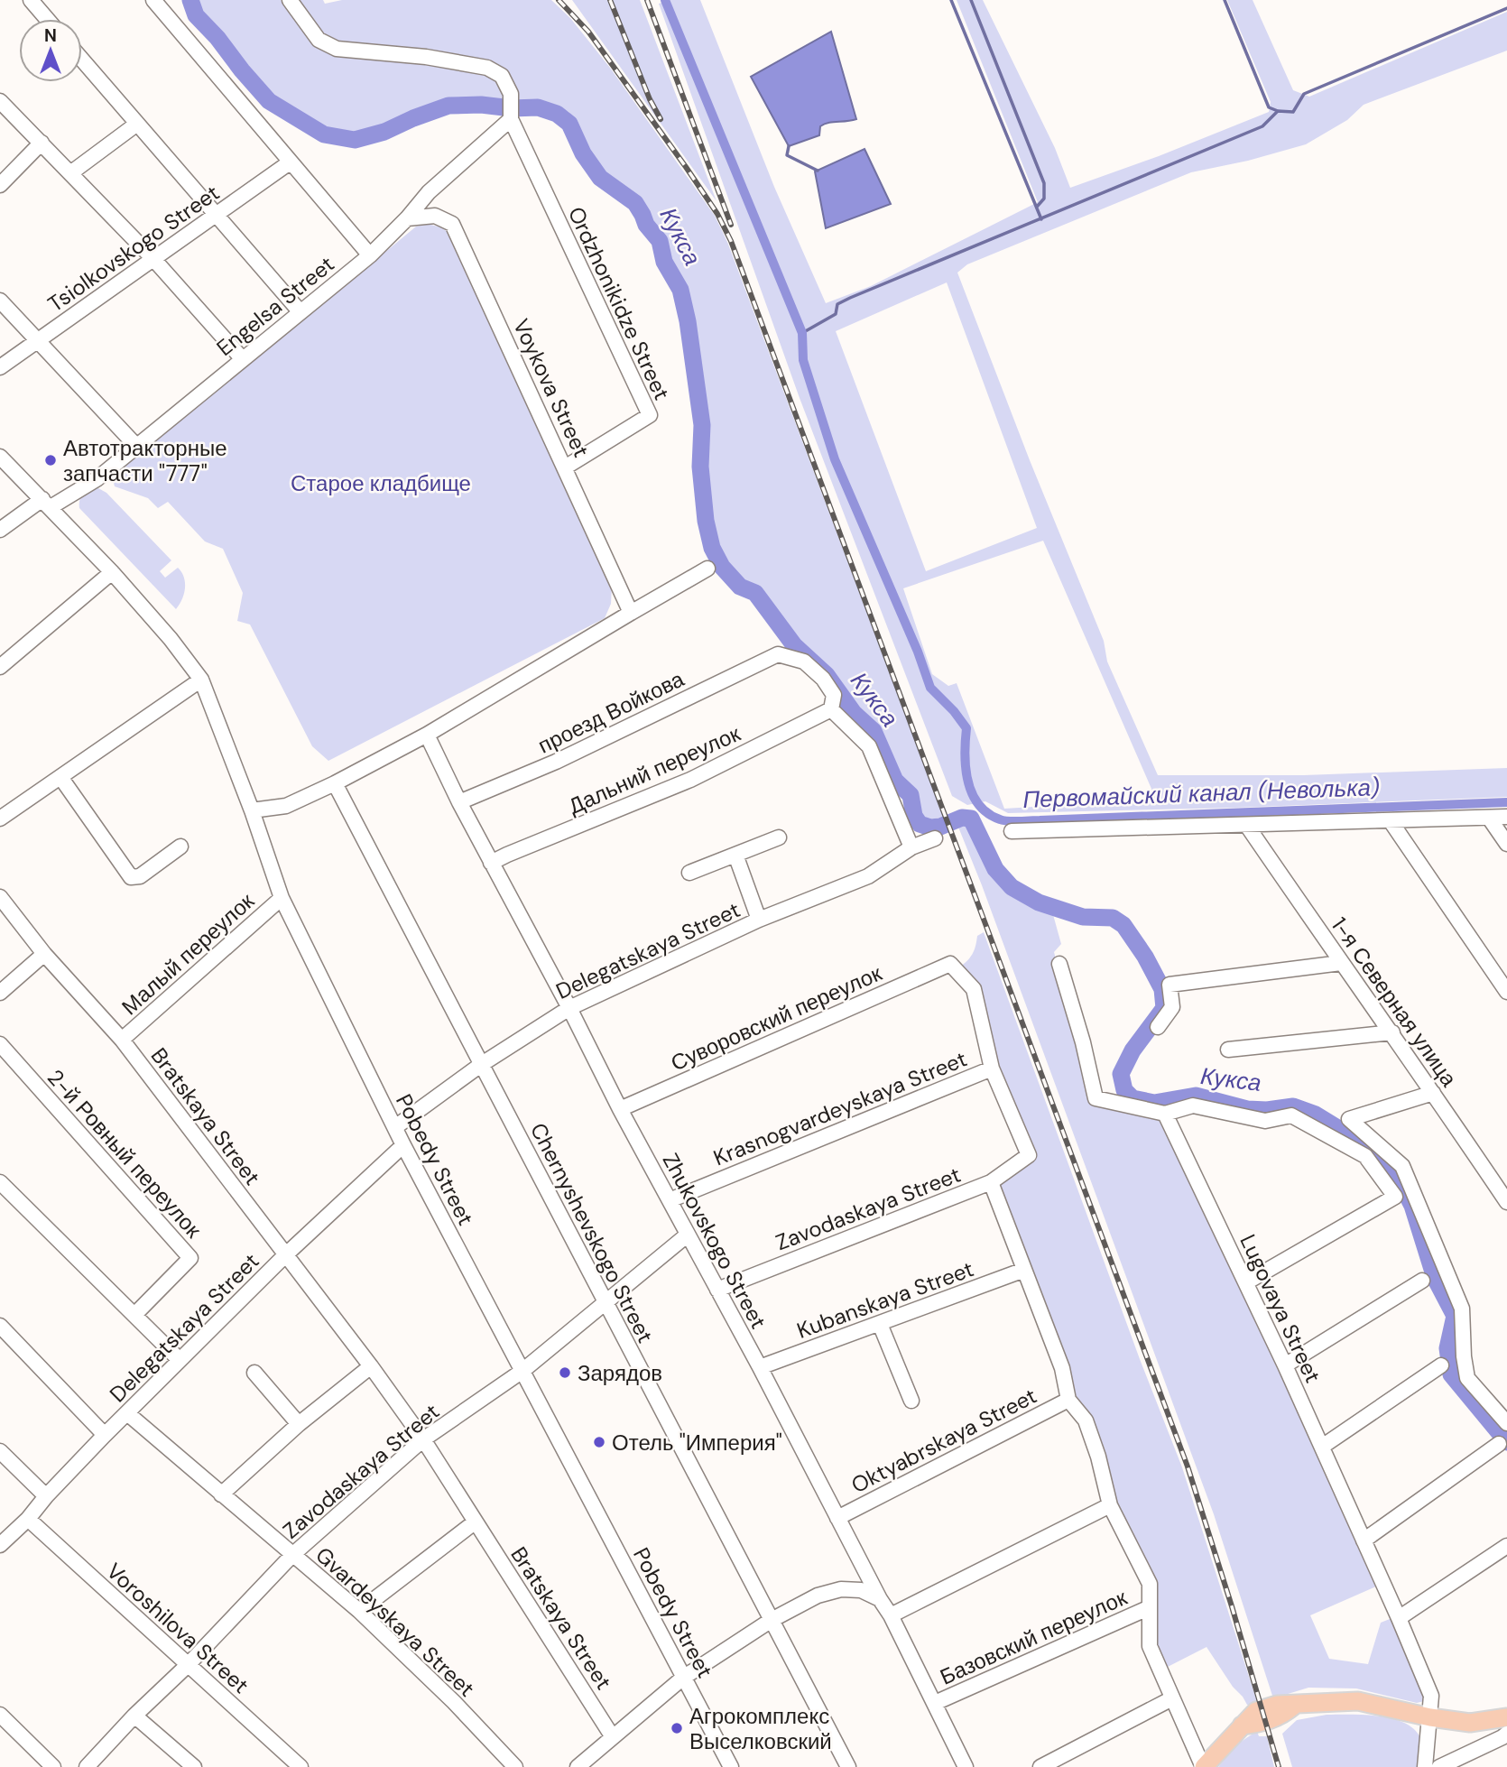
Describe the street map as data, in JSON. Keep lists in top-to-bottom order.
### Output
{
  "streets": {
    "street": [
      "Tsiolkovskogo Street",
      "Ordzhonikidze Street",
      "Engelsa Street",
      "Voykova Street",
      "проезд Войкова",
      "Дальний переулок",
      "Delegatskaya Street",
      "Малый переулок",
      "1-я Северная улица",
      "Суворовский переулок",
      "Krasnogvardeyskaya Street",
      "Bratskaya Street",
      "2-й Ровный переулок",
      "Pobedy Street",
      "Zavodaskaya Street",
      "Chernyshevskogo Street",
      "Zhukovskogo Street",
      "Kubanskaya Street",
      "Lugovaya Street",
      "Oktyabrskaya Street",
      "Gvardeyskaya Street",
      "Voroshilova Street",
      "Базовский переулок"
    ]
  },
  "crossings": [
    ["Ordzhonikidze Street", "Engelsa Street"],
    ["Ordzhonikidze Street", "Voykova Street"],
    ["Engelsa Street", "Voykova Street"],
    ["Engelsa Street", "Pobedy Street"],
    ["проезд Войкова", "Дальний переулок"],
    ["проезд Войкова", "Zhukovskogo Street"],
    ["Дальний переулок", "Zhukovskogo Street"],
    ["Delegatskaya Street", "Bratskaya Street"],
    ["Delegatskaya Street", "Pobedy Street"],
    ["Delegatskaya Street", "Chernyshevskogo Street"],
    ["Delegatskaya Street", "Zhukovskogo Street"],
    ["Delegatskaya Street", "Gvardeyskaya Street"],
    ["Delegatskaya Street", "Voroshilova Street"],
    ["Малый переулок", "Bratskaya Street"],
    ["Малый переулок", "Pobedy Street"],
    ["Суворовский переулок", "Krasnogvardeyskaya Street"],
    ["Суворовский переулок", "Zavodaskaya Street"],
    ["Суворовский переулок", "Zhukovskogo Street"],
    ["Krasnogvardeyskaya Street", "Zavodaskaya Street"],
    ["Krasnogvardeyskaya Street", "Zhukovskogo Street"],
    ["Bratskaya Street", "Zavodaskaya Street"],
    ["Pobedy Street", "Zavodaskaya Street"],
    ["Zavodaskaya Street", "Chernyshevskogo Street"],
    ["Zavodaskaya Street", "Zhukovskogo Street"],
    ["Zavodaskaya Street", "Gvardeyskaya Street"],
    ["Zavodaskaya Street", "Voroshilova Street"],
    ["Zhukovskogo Street", "Kubanskaya Street"],
    ["Zhukovskogo Street", "Oktyabrskaya Street"],
    ["Zhukovskogo Street", "Базовский переулок"]
  ],
  "water": ["Кукса", "Первомайский канал (Неволька)"],
  "parks": ["Старое кладбище"],
  "places": [
    "Автотракторные запчасти \"777\"",
    "Зарядов",
    "Отель \"Империя\"",
    "Агрокомплекс Выселковский"
  ],
  "north": "top"
}
